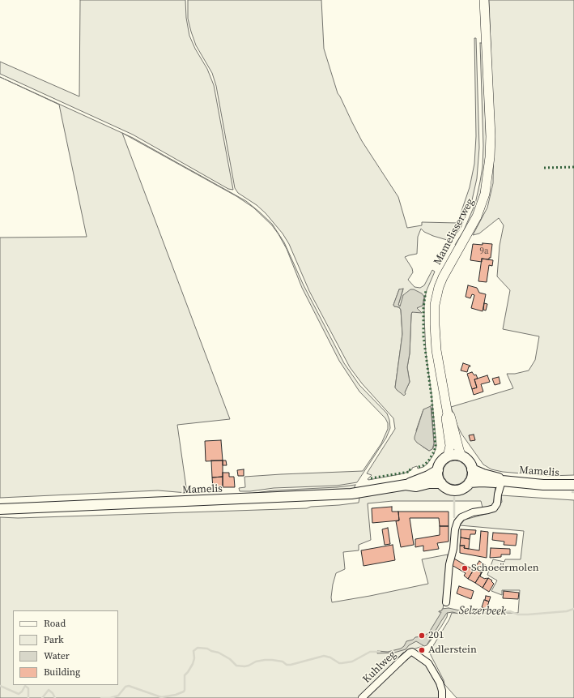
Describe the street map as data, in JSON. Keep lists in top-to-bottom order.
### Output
{
  "streets": {
    "main road": ["Mamelis"],
    "street": ["Mamelisserweg", "Kuhlweg"]
  },
  "crossings": [
    ["Mamelisserweg", "Mamelis"]
  ],
  "water": ["Selzerbeek"],
  "places": ["Schoeërmolen", "201", "Adlerstein"],
  "house_numbers": ["9a"],
  "legend": [
    "Road",
    "Park",
    "Water",
    "Building"
  ]
}
